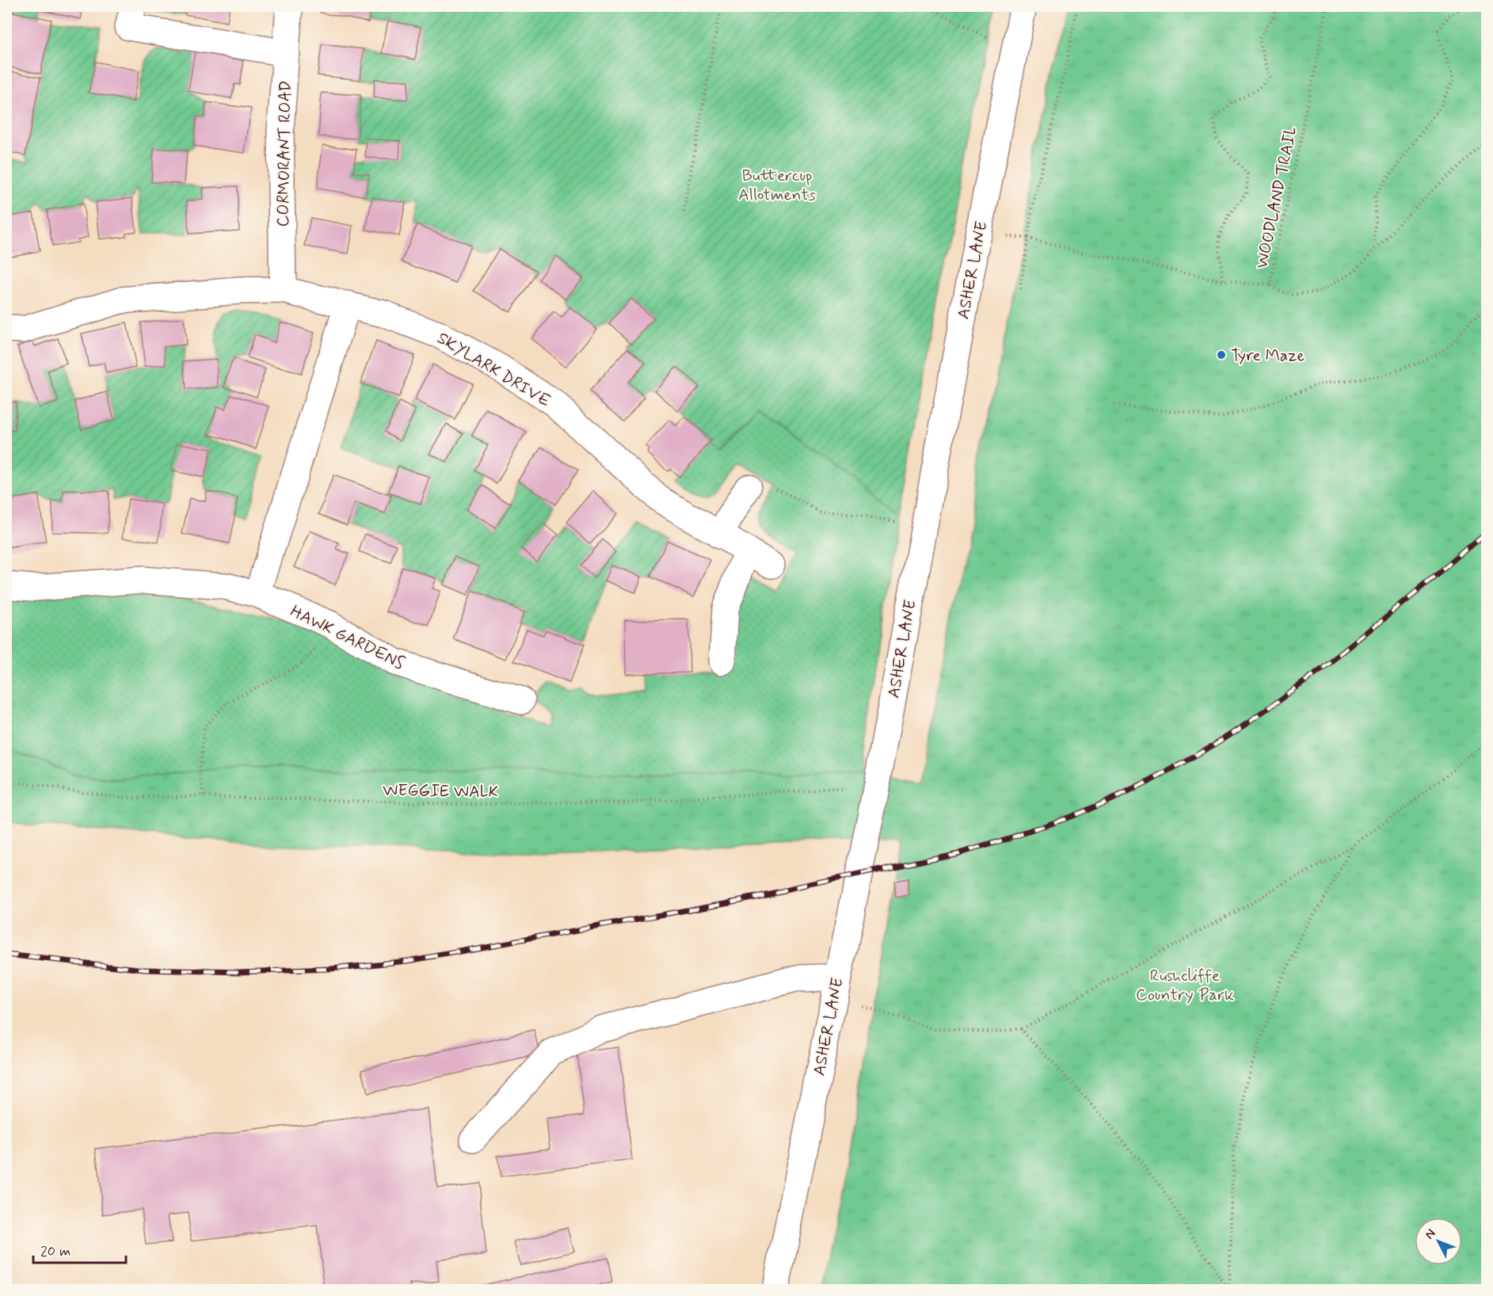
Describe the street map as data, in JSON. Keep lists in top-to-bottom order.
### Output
{
  "streets": {
    "street": [
      "CORMORANT ROAD",
      "ASHER LANE",
      "SKYLARK DRIVE",
      "HAWK GARDENS"
    ],
    "path": ["WOODLAND TRAIL", "WEGGIE WALK"]
  },
  "crossings": [
    ["CORMORANT ROAD", "SKYLARK DRIVE"],
    ["ASHER LANE", "WEGGIE WALK"]
  ],
  "parks": ["Buttercup Allotments", "Rushcliffe Country Park"],
  "places": ["Tyre Maze"],
  "scale_bar": "20 m",
  "north": "top left"
}
